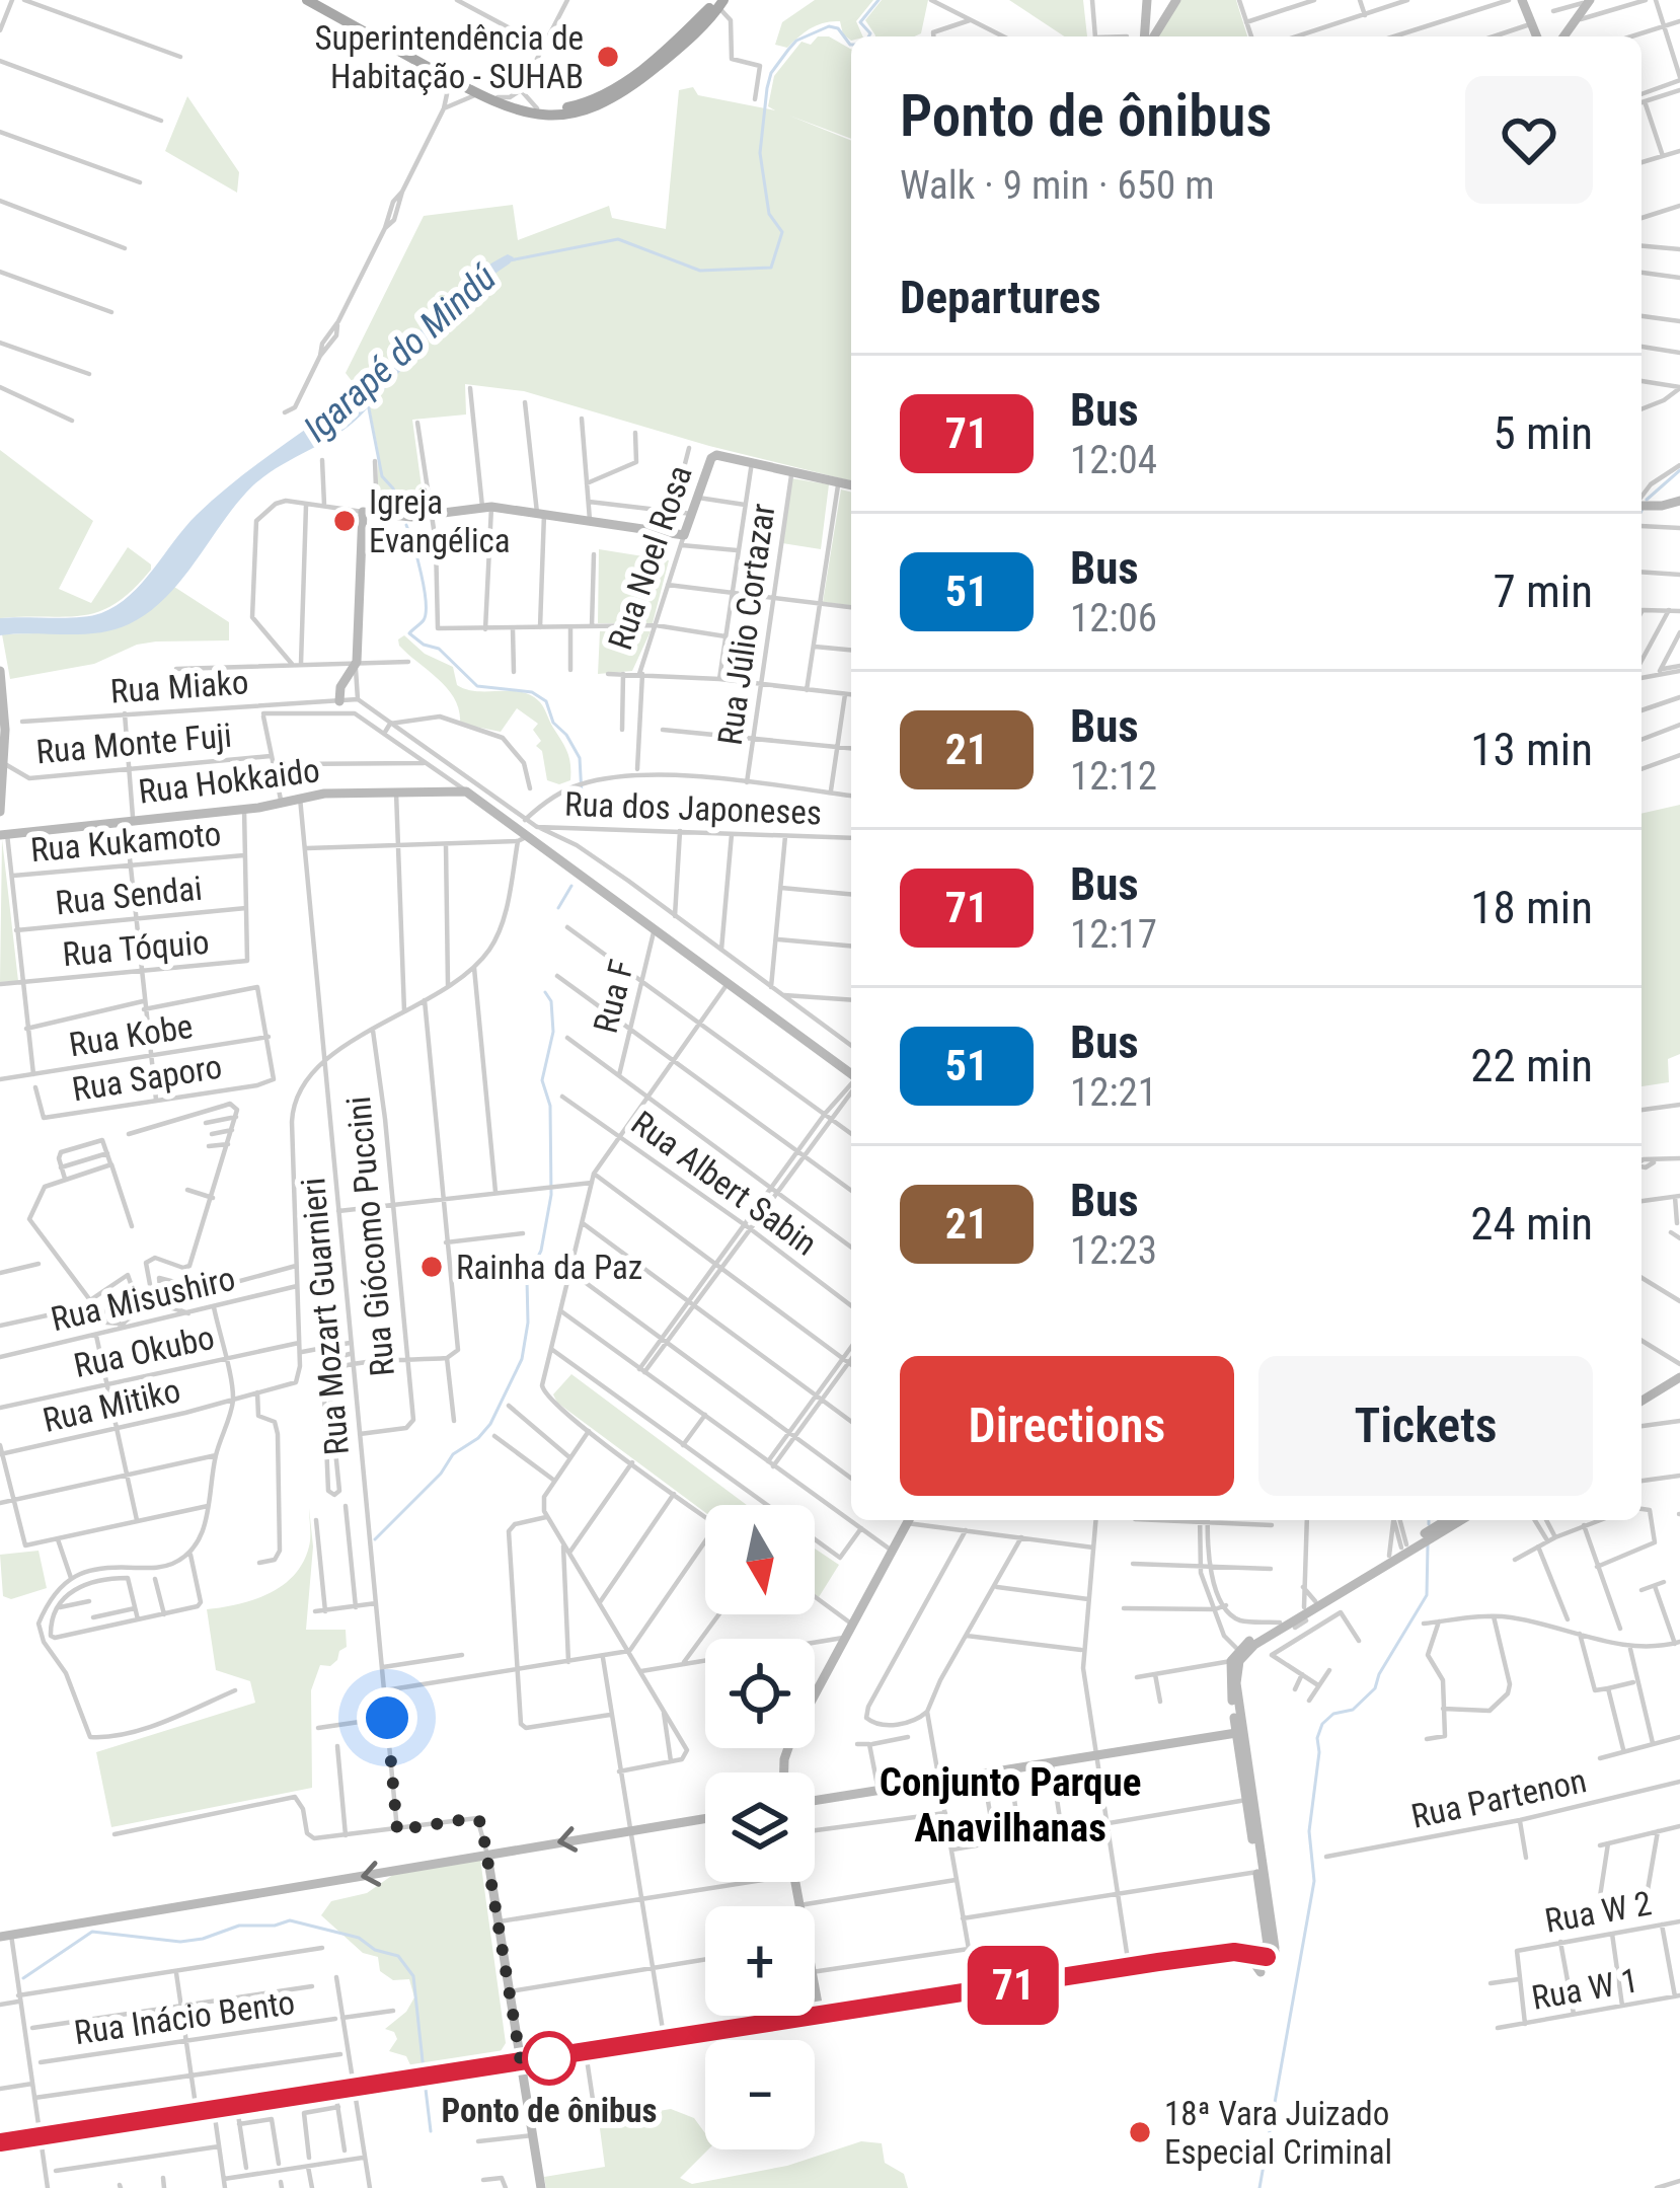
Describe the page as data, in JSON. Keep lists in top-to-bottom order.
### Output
{
  "streets": {
    "street": [
      "Rua Noel Rosa",
      "Rua Júlio Cortazar",
      "Rua Miako",
      "Rua Monte Fuji",
      "Rua Hokkaido",
      "Rua dos Japoneses",
      "Rua Kukamoto",
      "Rua Sendai",
      "Rua Tóquio",
      "Rua F",
      "Rua Kobe",
      "Rua Saporo",
      "Rua Albert Sabin",
      "Rua Giócomo Puccini",
      "Rua Misushiro",
      "Rua Mozart Guarnieri",
      "Rua Okubo",
      "Rua Mitiko",
      "Rua Partenon",
      "Rua W 2",
      "Rua W 1",
      "Rua Inácio Bento"
    ]
  },
  "crossings": [
    ["Rua Miako", "Rua dos Japoneses"],
    ["Rua Hokkaido", "Rua Mozart Guarnieri"],
    ["Rua Sendai", "Rua Tóquio"],
    ["Rua Kobe", "Rua Saporo"],
    ["Rua Giócomo Puccini", "Rua Mozart Guarnieri"]
  ],
  "districts": ["Conjunto Parque Anavilhanas"],
  "water": ["Igarapé do Mindú"],
  "places": [
    "Superintendência de Habitação - SUHAB",
    "Igreja Evangélica",
    "Rainha da Paz",
    "Ponto de ônibus",
    "18ª Vara Juizado Especial Criminal"
  ],
  "lines": ["bus line 71"],
  "north": "bottom",
  "page": {
    "on_map": "71",
    "heading": [
      ["Ponto de ônibus", "Walk · 9 min · 650 m"],
      "Departures"
    ],
    "list": [
      {
        "mark": "71",
        "name": "Bus",
        "note": "12:04",
        "value": "5 min"
      },
      {
        "mark": "51",
        "name": "Bus",
        "note": "12:06",
        "value": "7 min"
      },
      {
        "mark": "21",
        "name": "Bus",
        "note": "12:12",
        "value": "13 min"
      },
      {
        "mark": "71",
        "name": "Bus",
        "note": "12:17",
        "value": "18 min"
      },
      {
        "mark": "51",
        "name": "Bus",
        "note": "12:21",
        "value": "22 min"
      },
      {
        "mark": "21",
        "name": "Bus",
        "note": "12:23",
        "value": "24 min"
      }
    ],
    "buttons": ["Directions", "Tickets"],
    "map_buttons": ["+", "−"]
  }
}
